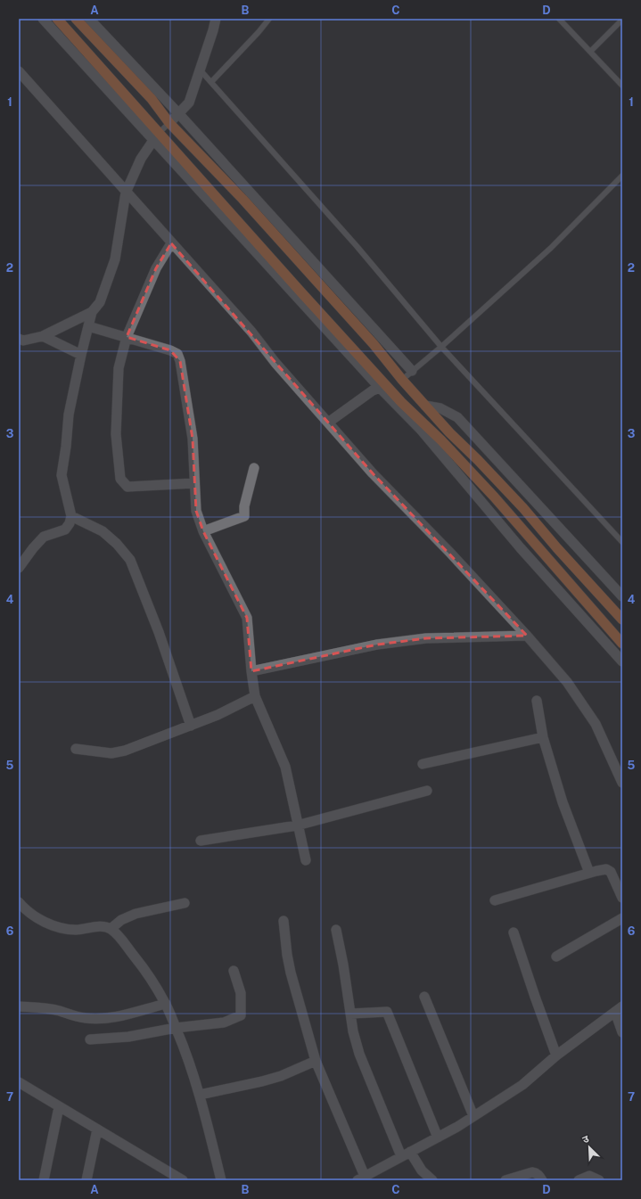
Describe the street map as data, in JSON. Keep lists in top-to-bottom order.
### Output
{
  "north": "top left",
  "grid": {
    "columns": [
      "A",
      "B",
      "C",
      "D"
    ],
    "rows": [
      "1",
      "2",
      "3",
      "4",
      "5",
      "6",
      "7"
    ]
  }
}
